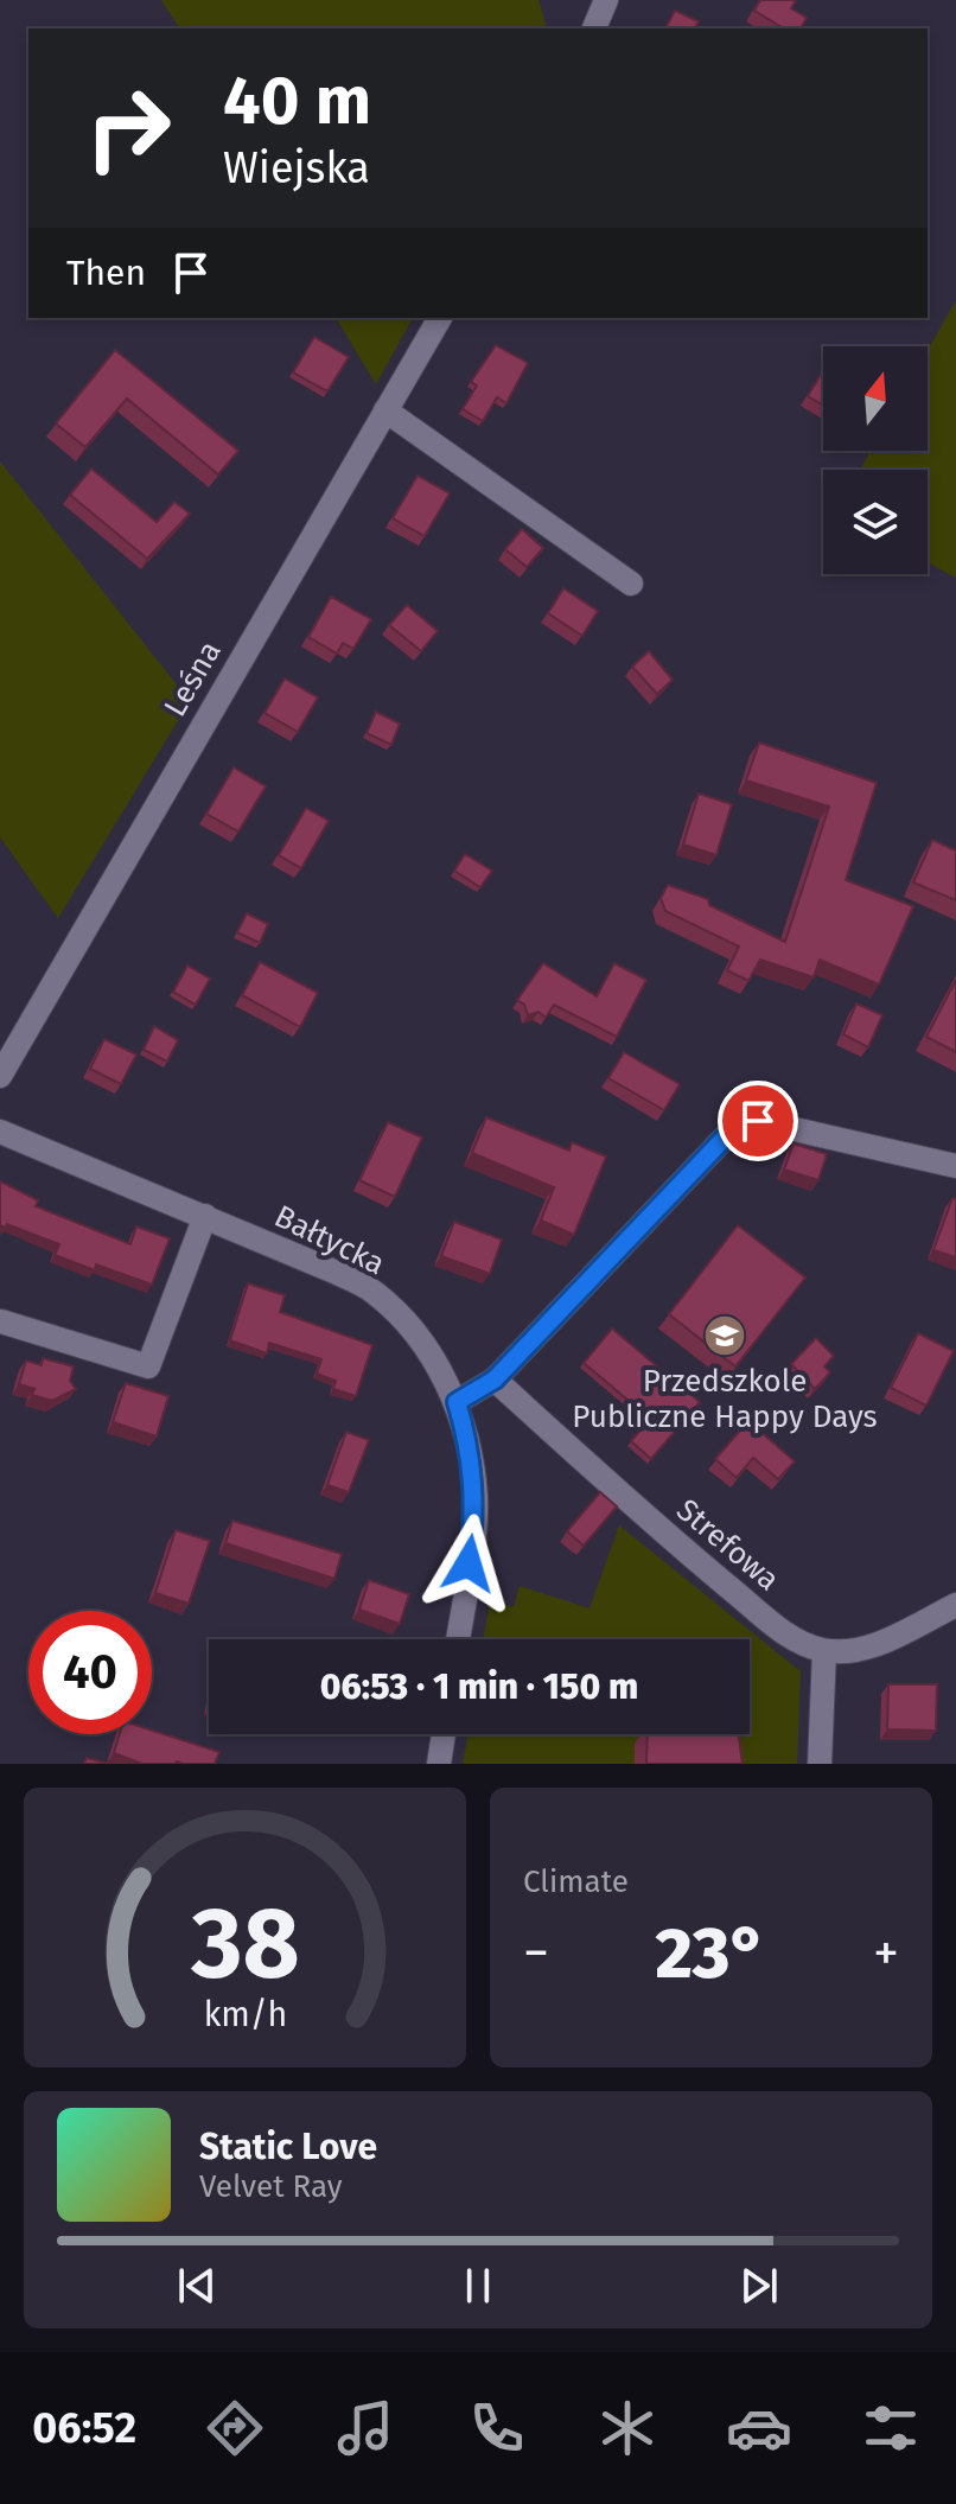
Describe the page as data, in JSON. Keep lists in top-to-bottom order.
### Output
{
  "streets": {
    "street": ["Leśna", "Bałtycka", "Strefowa"]
  },
  "places": {
    "school or university": ["Przedszkole Publiczne Happy Days"]
  },
  "north": "top",
  "page": {
    "turn": ["40 m", "Wiejska"],
    "then": "Then",
    "limit": "40",
    "trip": "06:53 · 1 min · 150 m",
    "tile": "Climate",
    "heat": ["−", "23°", "+"],
    "song": ["Static Love", "Velvet Ray"],
    "tabs": "06:52",
    "gauge": ["38", "km/h"]
  }
}
